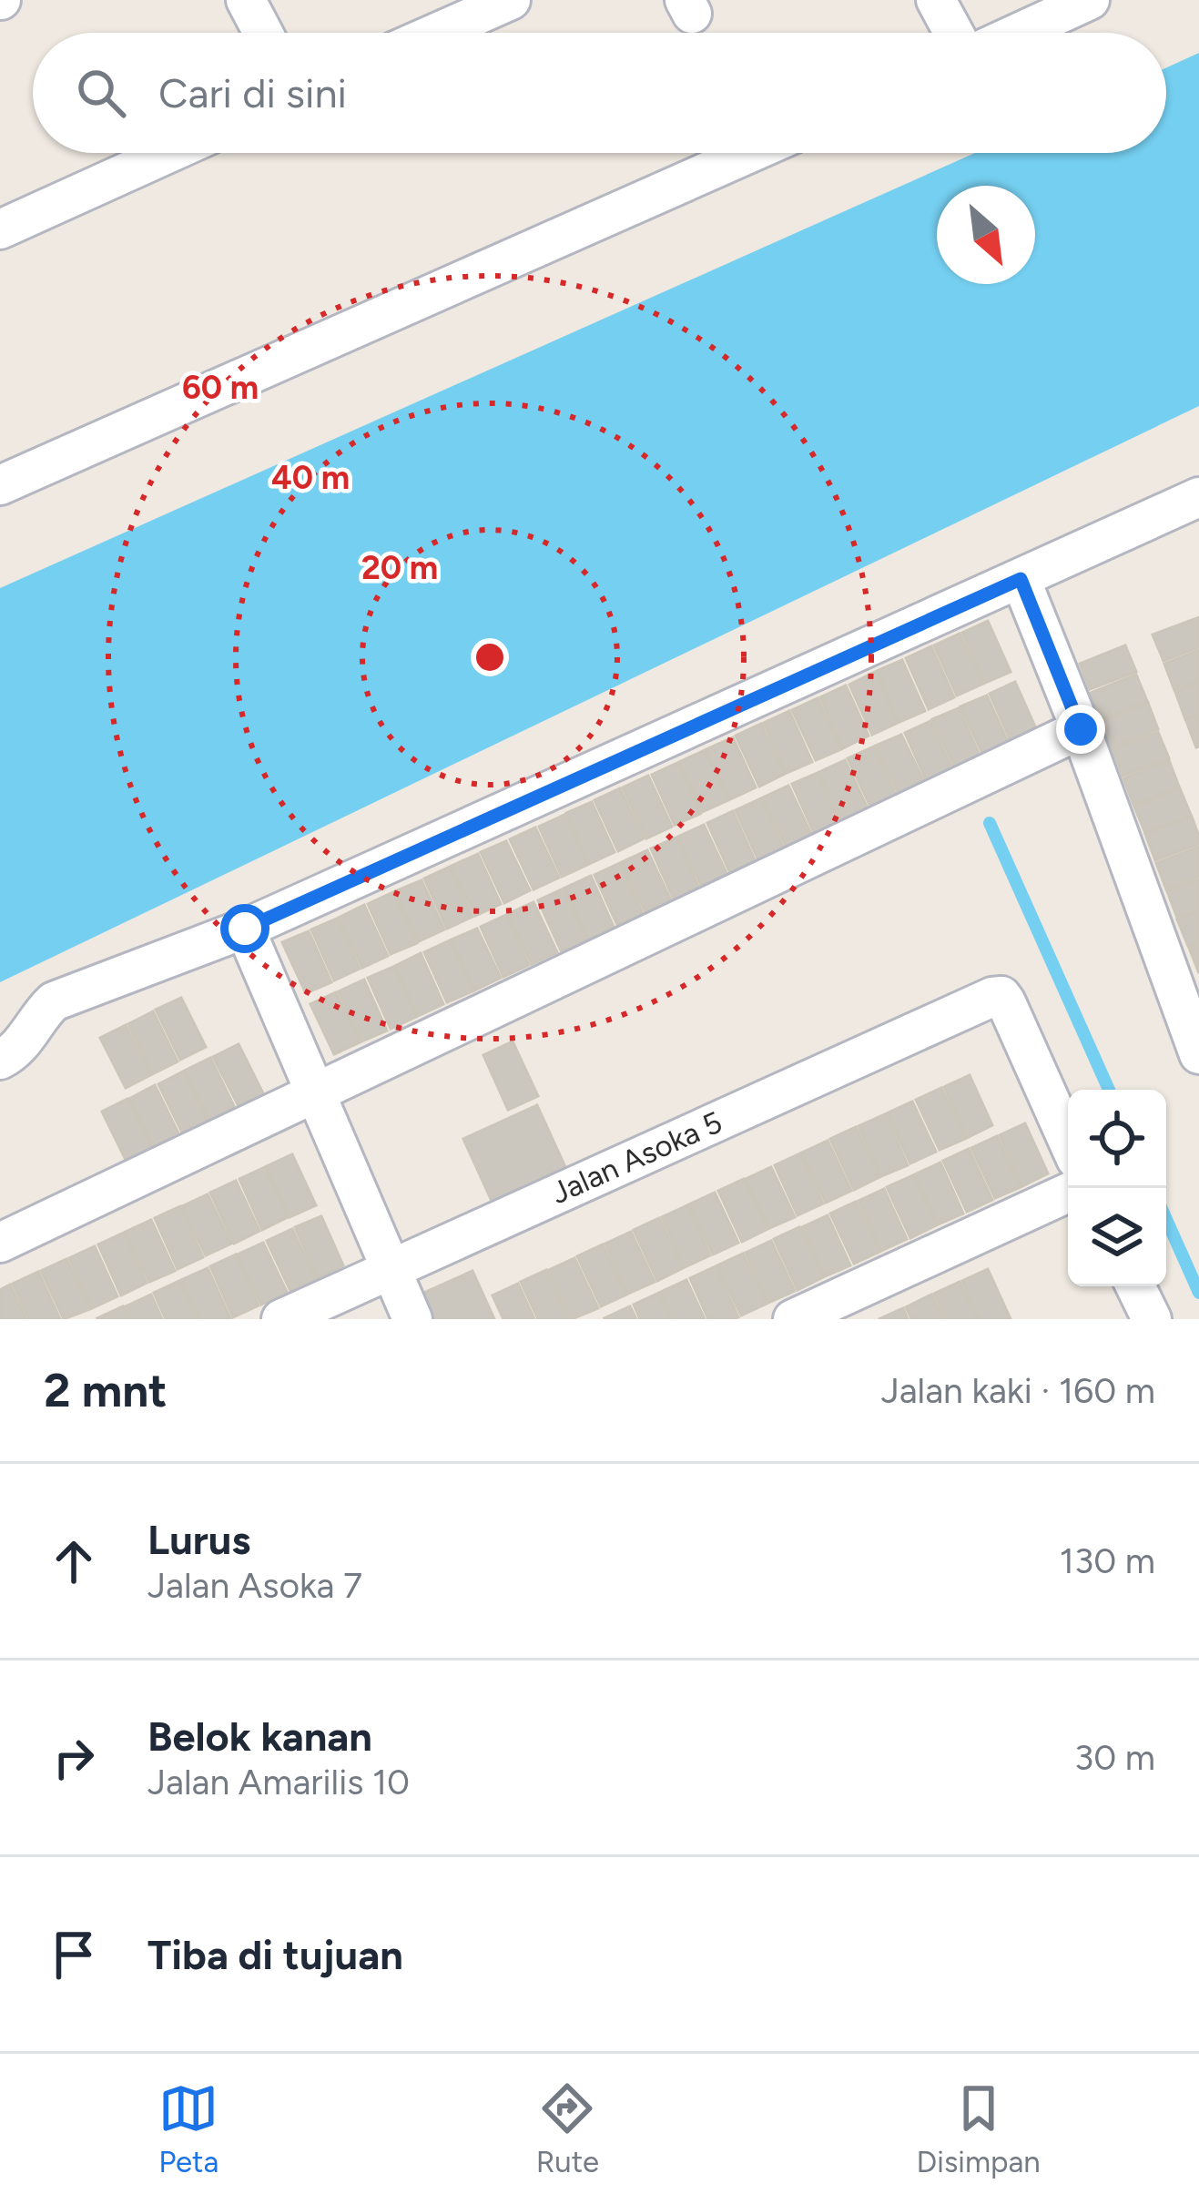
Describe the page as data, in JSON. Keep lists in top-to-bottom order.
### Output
{
  "streets": {
    "street": ["Jalan Asoka 5"]
  },
  "north": "bottom right",
  "page": {
    "search": "Cari di sini",
    "heading": ["2 mnt", "Jalan kaki · 160 m"],
    "list": [
      ["Lurus", "Jalan Asoka 7", "130 m"],
      ["Belok kanan", "Jalan Amarilis 10", "30 m"],
      "Tiba di tujuan"
    ],
    "nav": ["Peta", "Rute", "Disimpan"]
  },
  "rings": ["60 m", "40 m", "20 m"]
}
